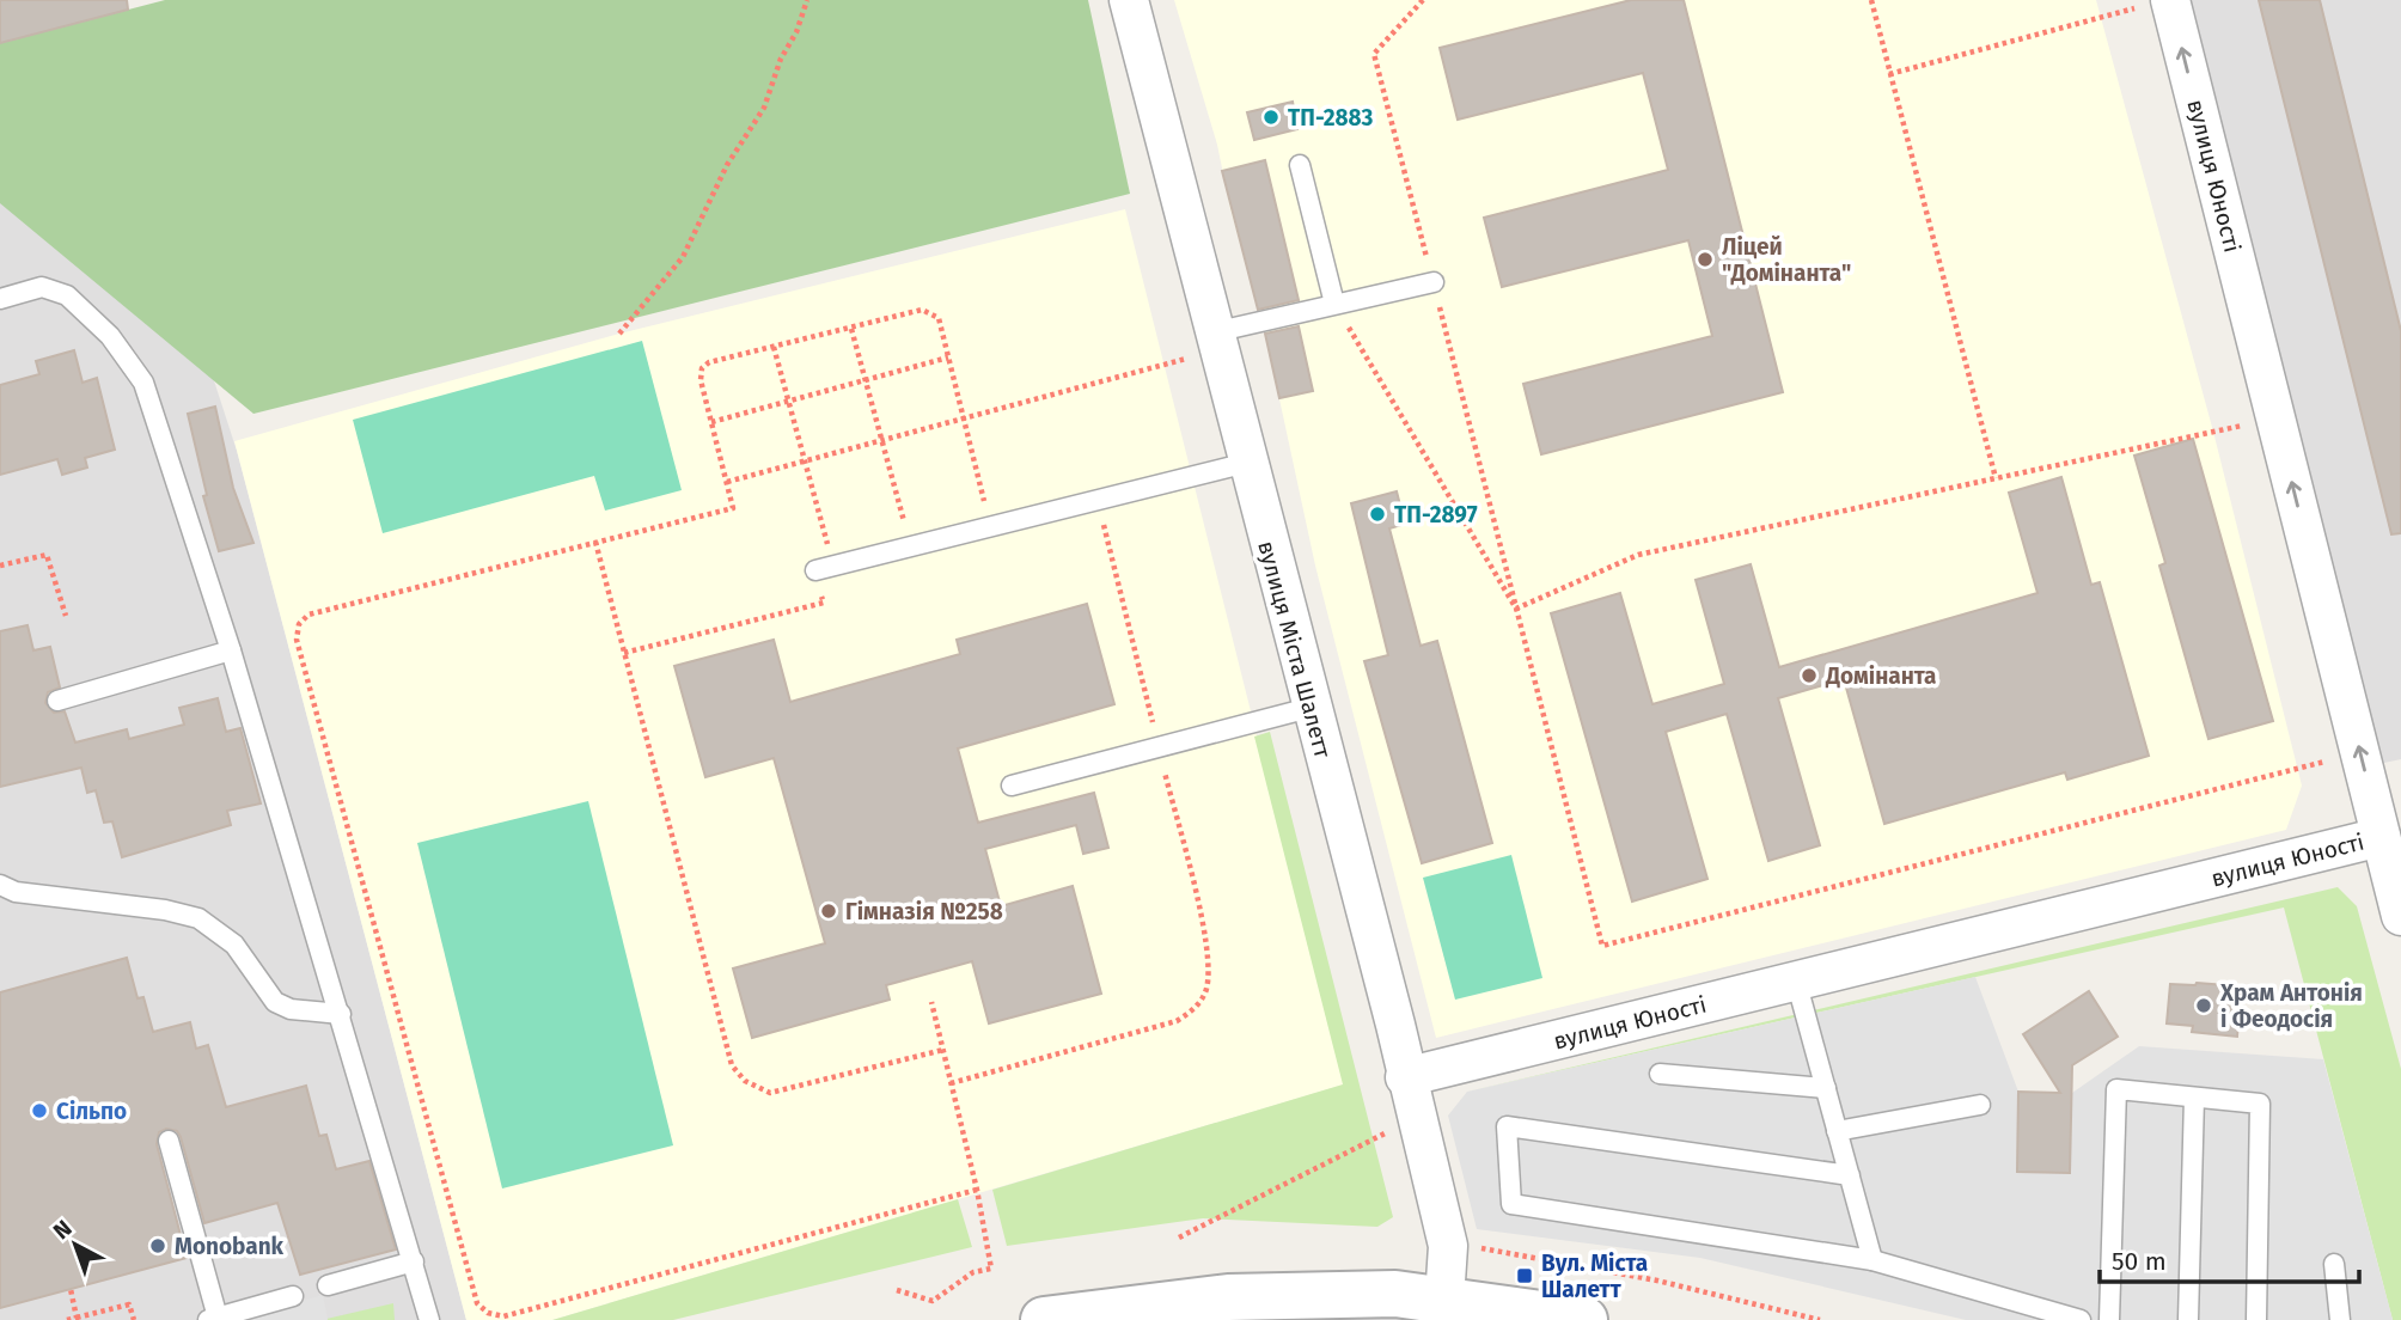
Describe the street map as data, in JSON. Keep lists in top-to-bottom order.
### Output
{
  "streets": {
    "street": ["вулиця Юності", "вулиця Міста Шалетт"]
  },
  "crossings": [
    ["вулиця Юності", "вулиця Міста Шалетт"]
  ],
  "one_way": ["вулиця Юності"],
  "places": {
    "other": [
      "ТП-2883",
      "Ліцей \"Домінанта\"",
      "ТП-2897",
      "Домінанта",
      "Гімназія №258",
      "Храм Антонія і Феодосія",
      "Сільпо",
      "Monobank"
    ],
    "transit": ["Вул. Міста Шалетт"]
  },
  "scale_bar": "50 m",
  "north": "top left"
}
